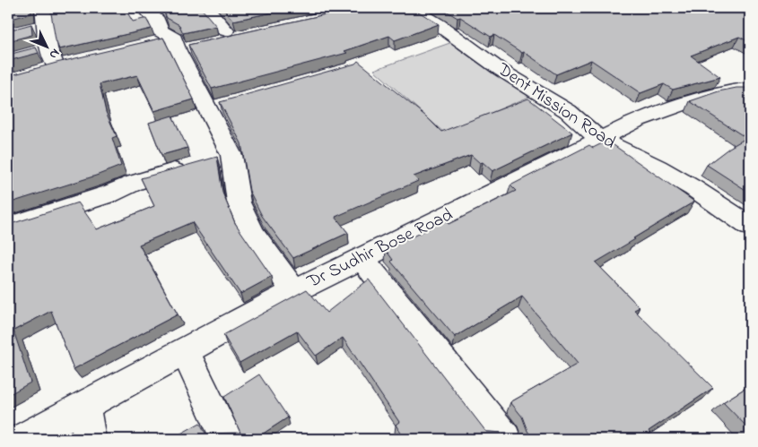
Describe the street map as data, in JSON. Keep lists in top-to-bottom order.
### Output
{
  "streets": {
    "street": ["Dent Mission Road", "Dr Sudhir Bose Road"]
  },
  "crossings": [
    ["Dent Mission Road", "Dr Sudhir Bose Road"]
  ],
  "north": "bottom right"
}
